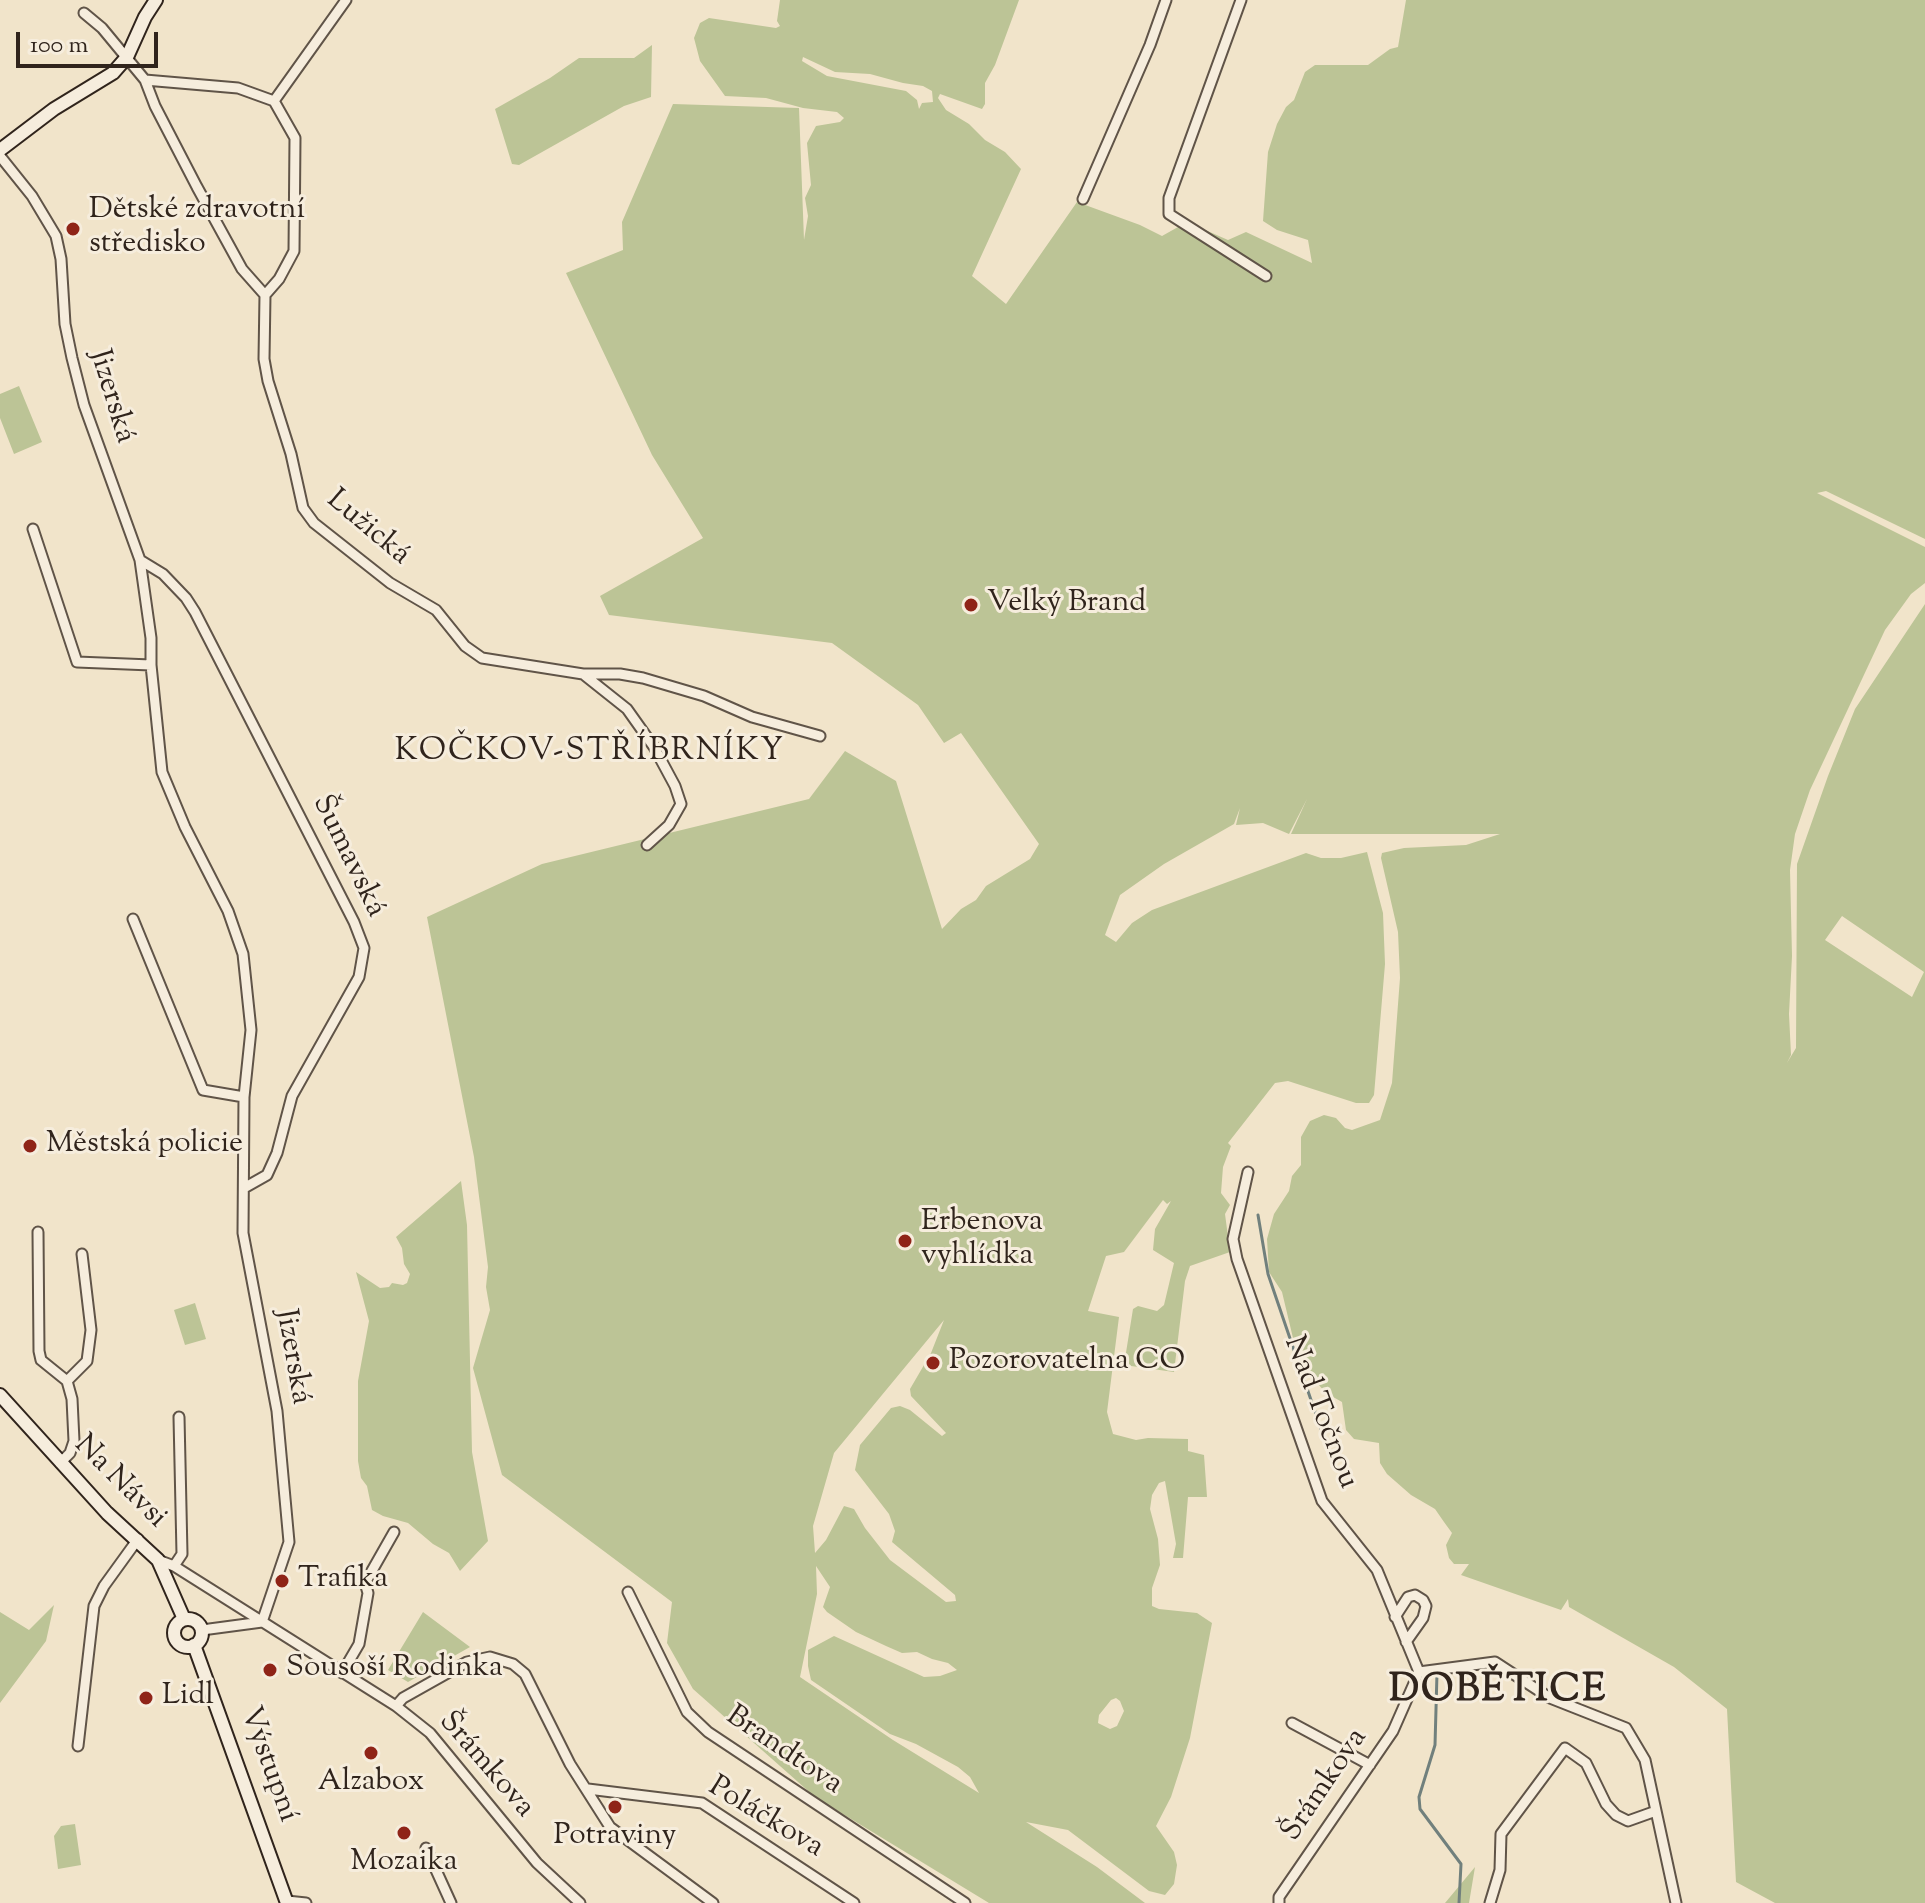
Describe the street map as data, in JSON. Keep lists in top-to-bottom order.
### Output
{
  "streets": {
    "street": [
      "Jizerská",
      "Lužická",
      "Šumavská",
      "Nad Točnou",
      "Na Návsi",
      "Brandtova",
      "Výstupní",
      "Šrámkova",
      "Poláčkova"
    ]
  },
  "crossings": [
    ["Jizerská", "Šumavská"],
    ["Jizerská", "Šrámkova"],
    ["Nad Točnou", "Šrámkova"],
    ["Na Návsi", "Výstupní"],
    ["Na Návsi", "Šrámkova"]
  ],
  "districts": ["KOČKOV-STŘÍBRNÍKY", "DOBĚTICE"],
  "places": [
    "Dětské zdravotní středisko",
    "Velký Brand",
    "Městská policie",
    "Erbenova vyhlídka",
    "Pozorovatelna CO",
    "Trafika",
    "Sousoší Rodinka",
    "Lidl",
    "Alzabox",
    "Potraviny",
    "Mozaika"
  ],
  "scale_bar": "100 m"
}
